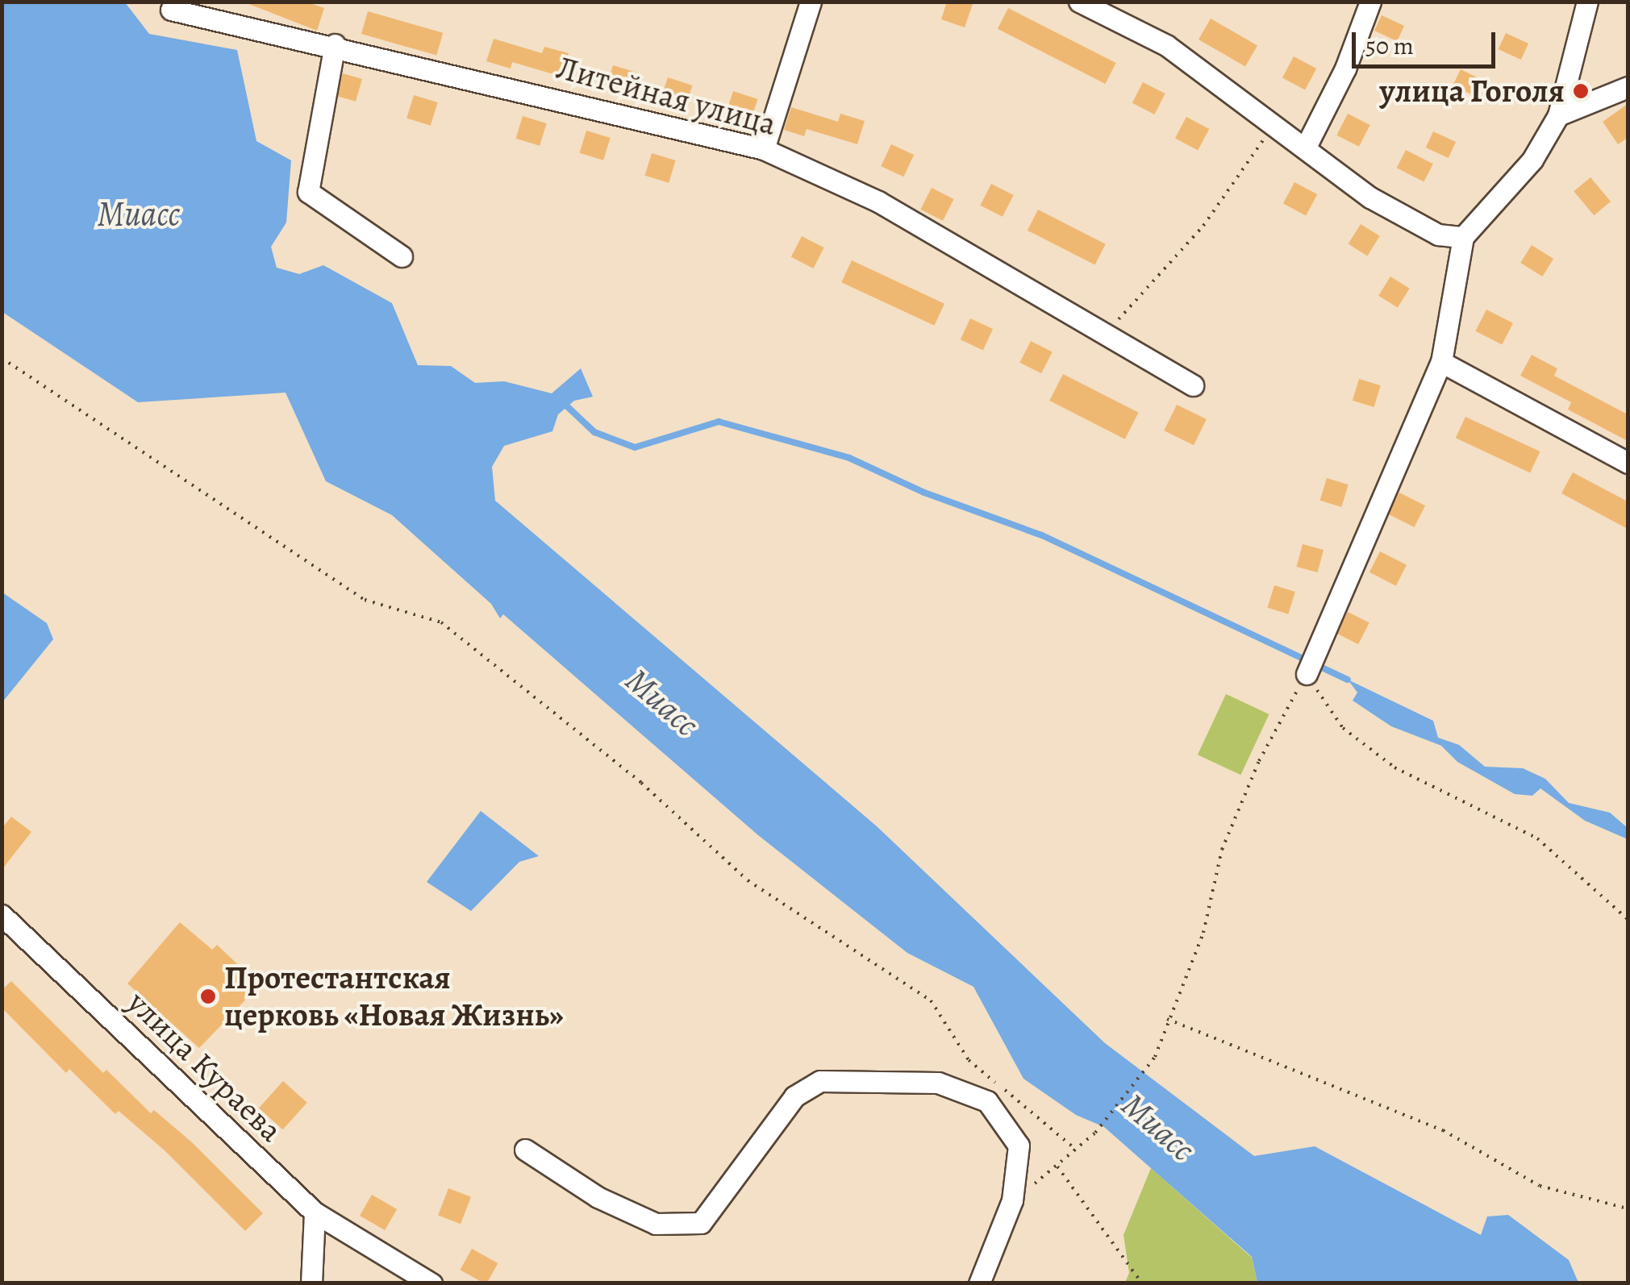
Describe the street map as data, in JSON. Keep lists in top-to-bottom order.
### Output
{
  "streets": {
    "street": ["Литейная улица", "улица Кураева"]
  },
  "water": ["Миасс"],
  "places": ["улица Гоголя", "Протестантская церковь «Новая Жизнь»"],
  "scale_bar": "50 m"
}
